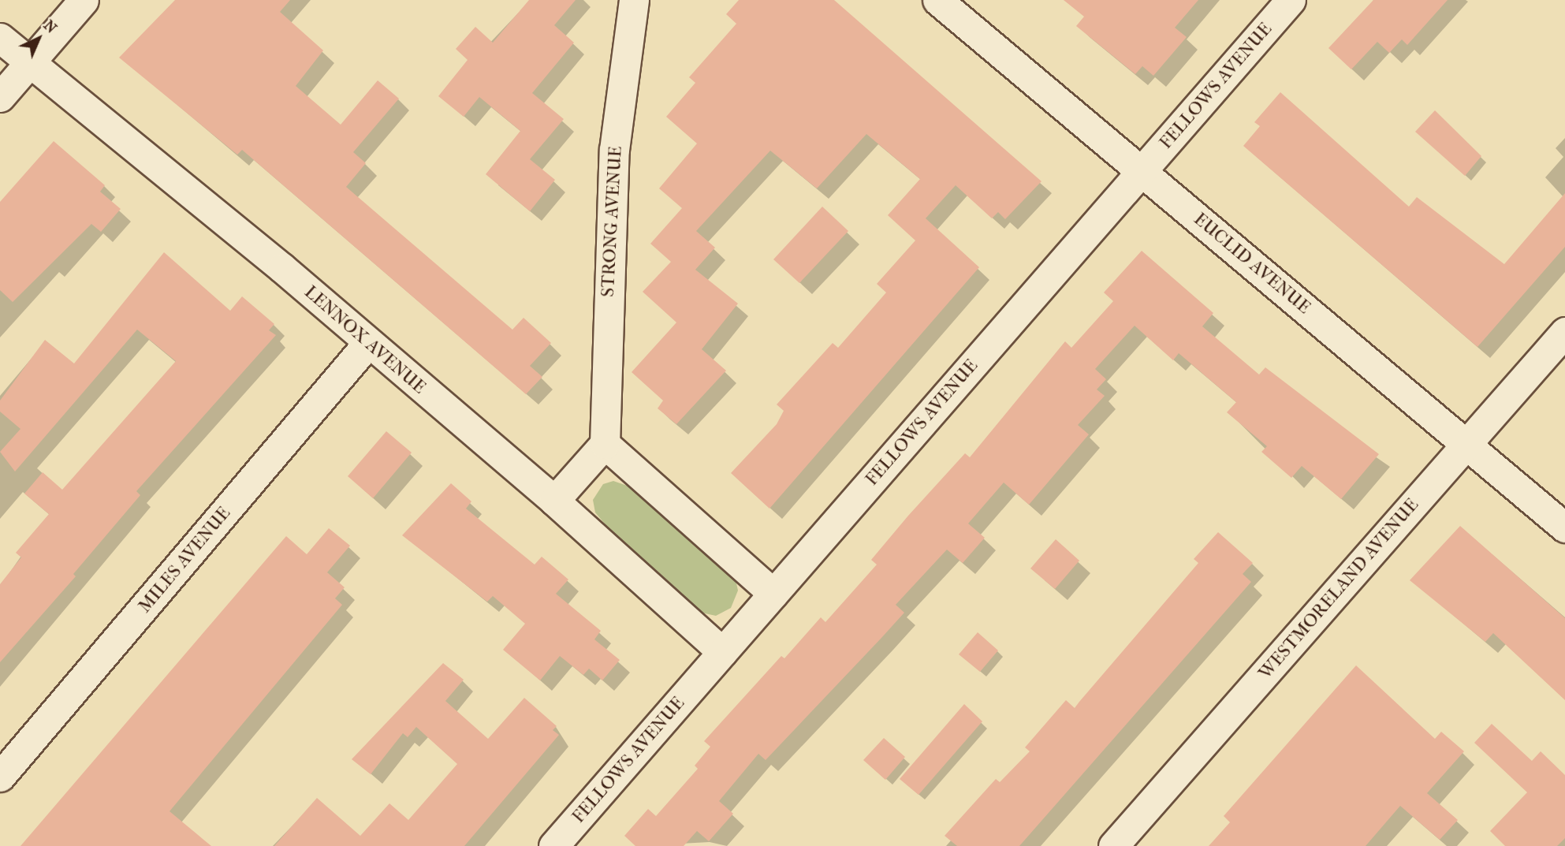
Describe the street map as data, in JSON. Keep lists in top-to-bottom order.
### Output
{
  "streets": {
    "street": [
      "FELLOWS AVENUE",
      "STRONG AVENUE",
      "EUCLID AVENUE",
      "LENNOX AVENUE",
      "MILES AVENUE",
      "WESTMORELAND AVENUE"
    ]
  },
  "crossings": [
    ["FELLOWS AVENUE", "EUCLID AVENUE"],
    ["FELLOWS AVENUE", "LENNOX AVENUE"],
    ["EUCLID AVENUE", "WESTMORELAND AVENUE"],
    ["LENNOX AVENUE", "MILES AVENUE"]
  ],
  "north": "top right"
}
